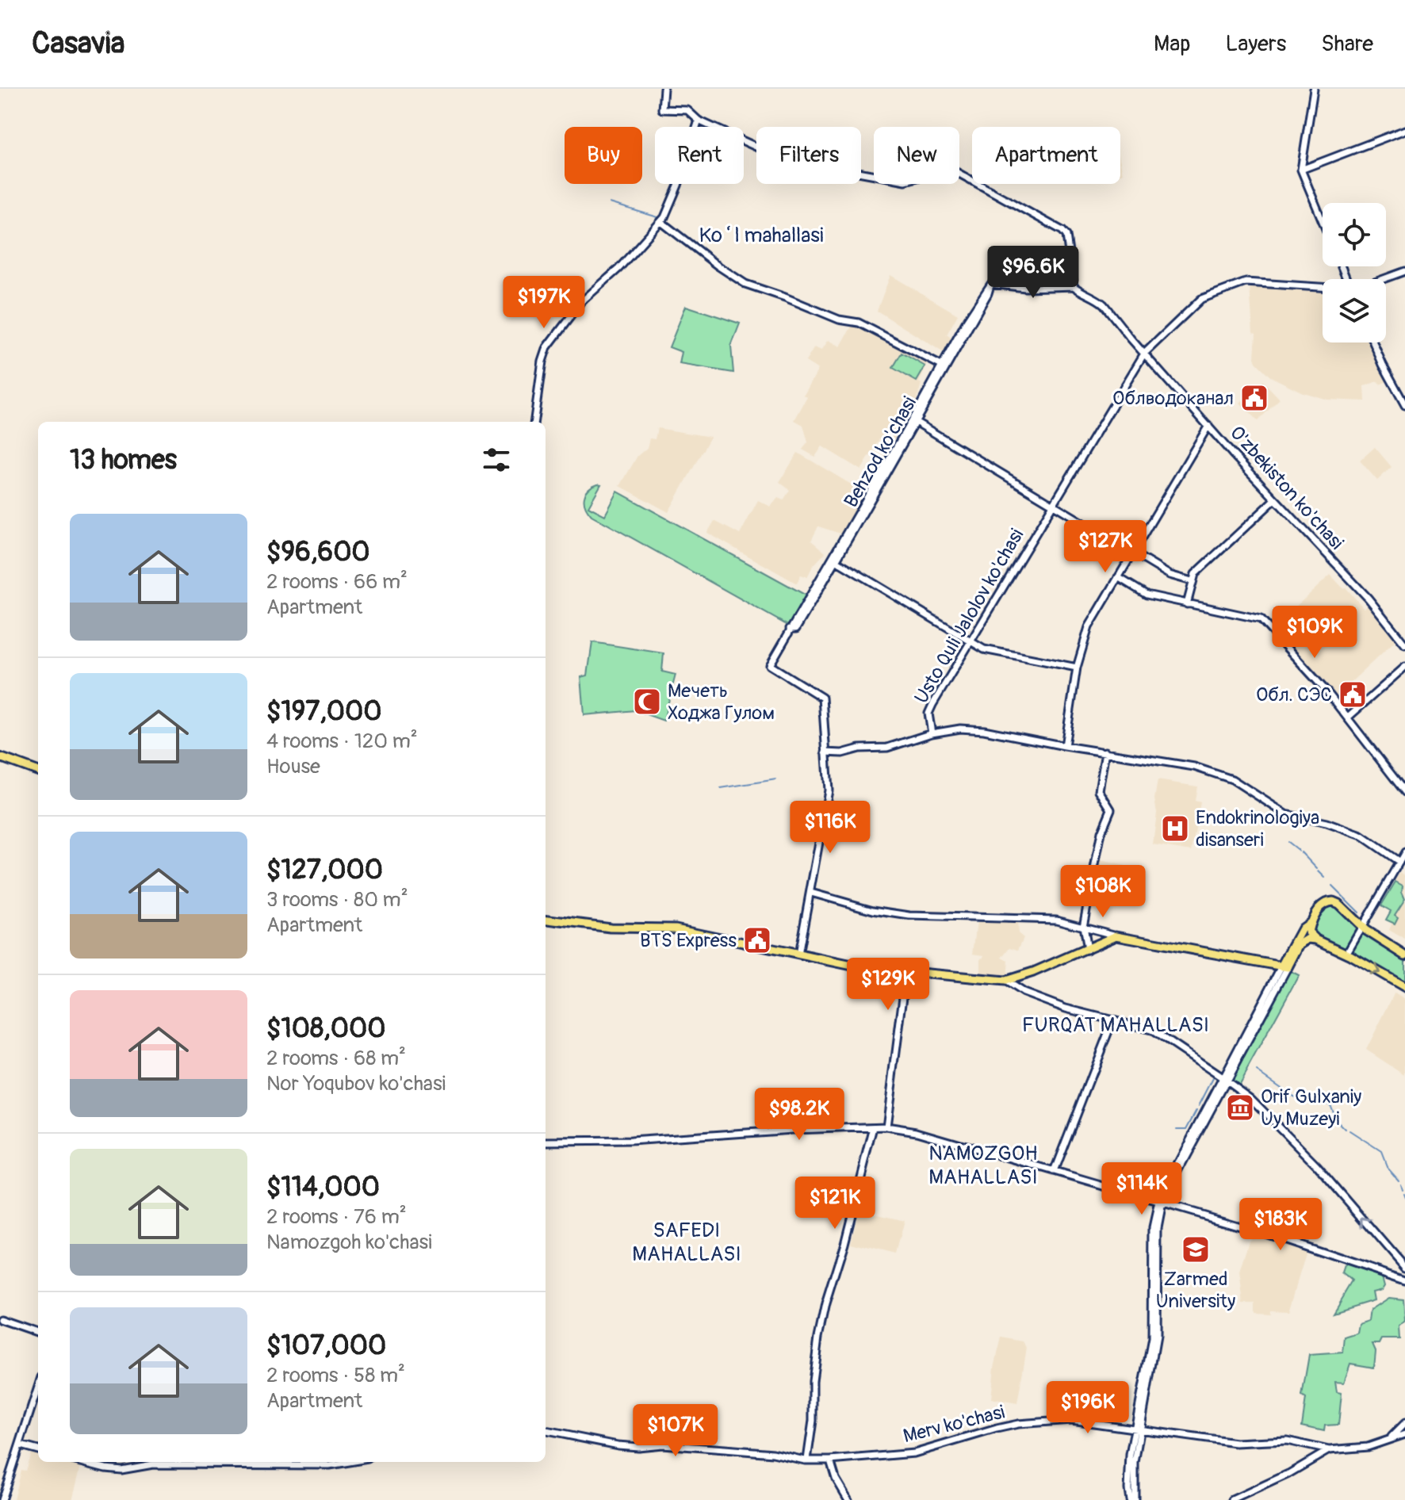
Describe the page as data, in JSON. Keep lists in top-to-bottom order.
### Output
{
  "streets": {
    "street": [
      "Behzod ko'chasi",
      "O'zbekiston ko'chasi",
      "Usto Quli Jalolov ko'chasi",
      "Merv ko'chasi"
    ]
  },
  "crossings": [
    ["Behzod ko'chasi", "O'zbekiston ko'chasi"],
    ["O'zbekiston ko'chasi", "Usto Quli Jalolov ko'chasi"]
  ],
  "districts": [
    "Koʻl mahallasi",
    "FURQAT MAHALLASI",
    "NAMOZGOH MAHALLASI",
    "SAFEDI MAHALLASI"
  ],
  "places": {
    "public building": ["Облводоканал", "Обл. СЭС", "BTS Express"],
    "mosque": ["Мечеть Ходжа Гулом"],
    "hospital": ["Endokrinologiya disanseri"],
    "museum": ["Orif Gulxaniy Uy Muzeyi"],
    "school or university": ["Zarmed University"]
  },
  "page": {
    "header": "Casavia",
    "nav": ["Map", "Layers", "Share"],
    "chip": [
      "Buy",
      "Rent",
      "Filters",
      "New",
      "Apartment"
    ],
    "price": [
      "$96.6K",
      "$197K",
      "$127K",
      "$109K",
      "$116K",
      "$108K",
      "$129K",
      "$98.2K",
      "$114K",
      "$121K",
      "$183K",
      "$196K",
      "$107K"
    ],
    "heading": "13 homes",
    "list": [
      {
        "name": "$96,600",
        "note": "2 rooms · 66 m² · Apartment"
      },
      {
        "name": "$197,000",
        "note": "4 rooms · 120 m² · House"
      },
      {
        "name": "$127,000",
        "note": "3 rooms · 80 m² · Apartment"
      },
      {
        "name": "$108,000",
        "note": "2 rooms · 68 m² · Nor Yoqubov ko'chasi"
      },
      {
        "name": "$114,000",
        "note": "2 rooms · 76 m² · Namozgoh ko'chasi"
      },
      {
        "name": "$107,000",
        "note": "2 rooms · 58 m² · Apartment"
      }
    ]
  }
}
